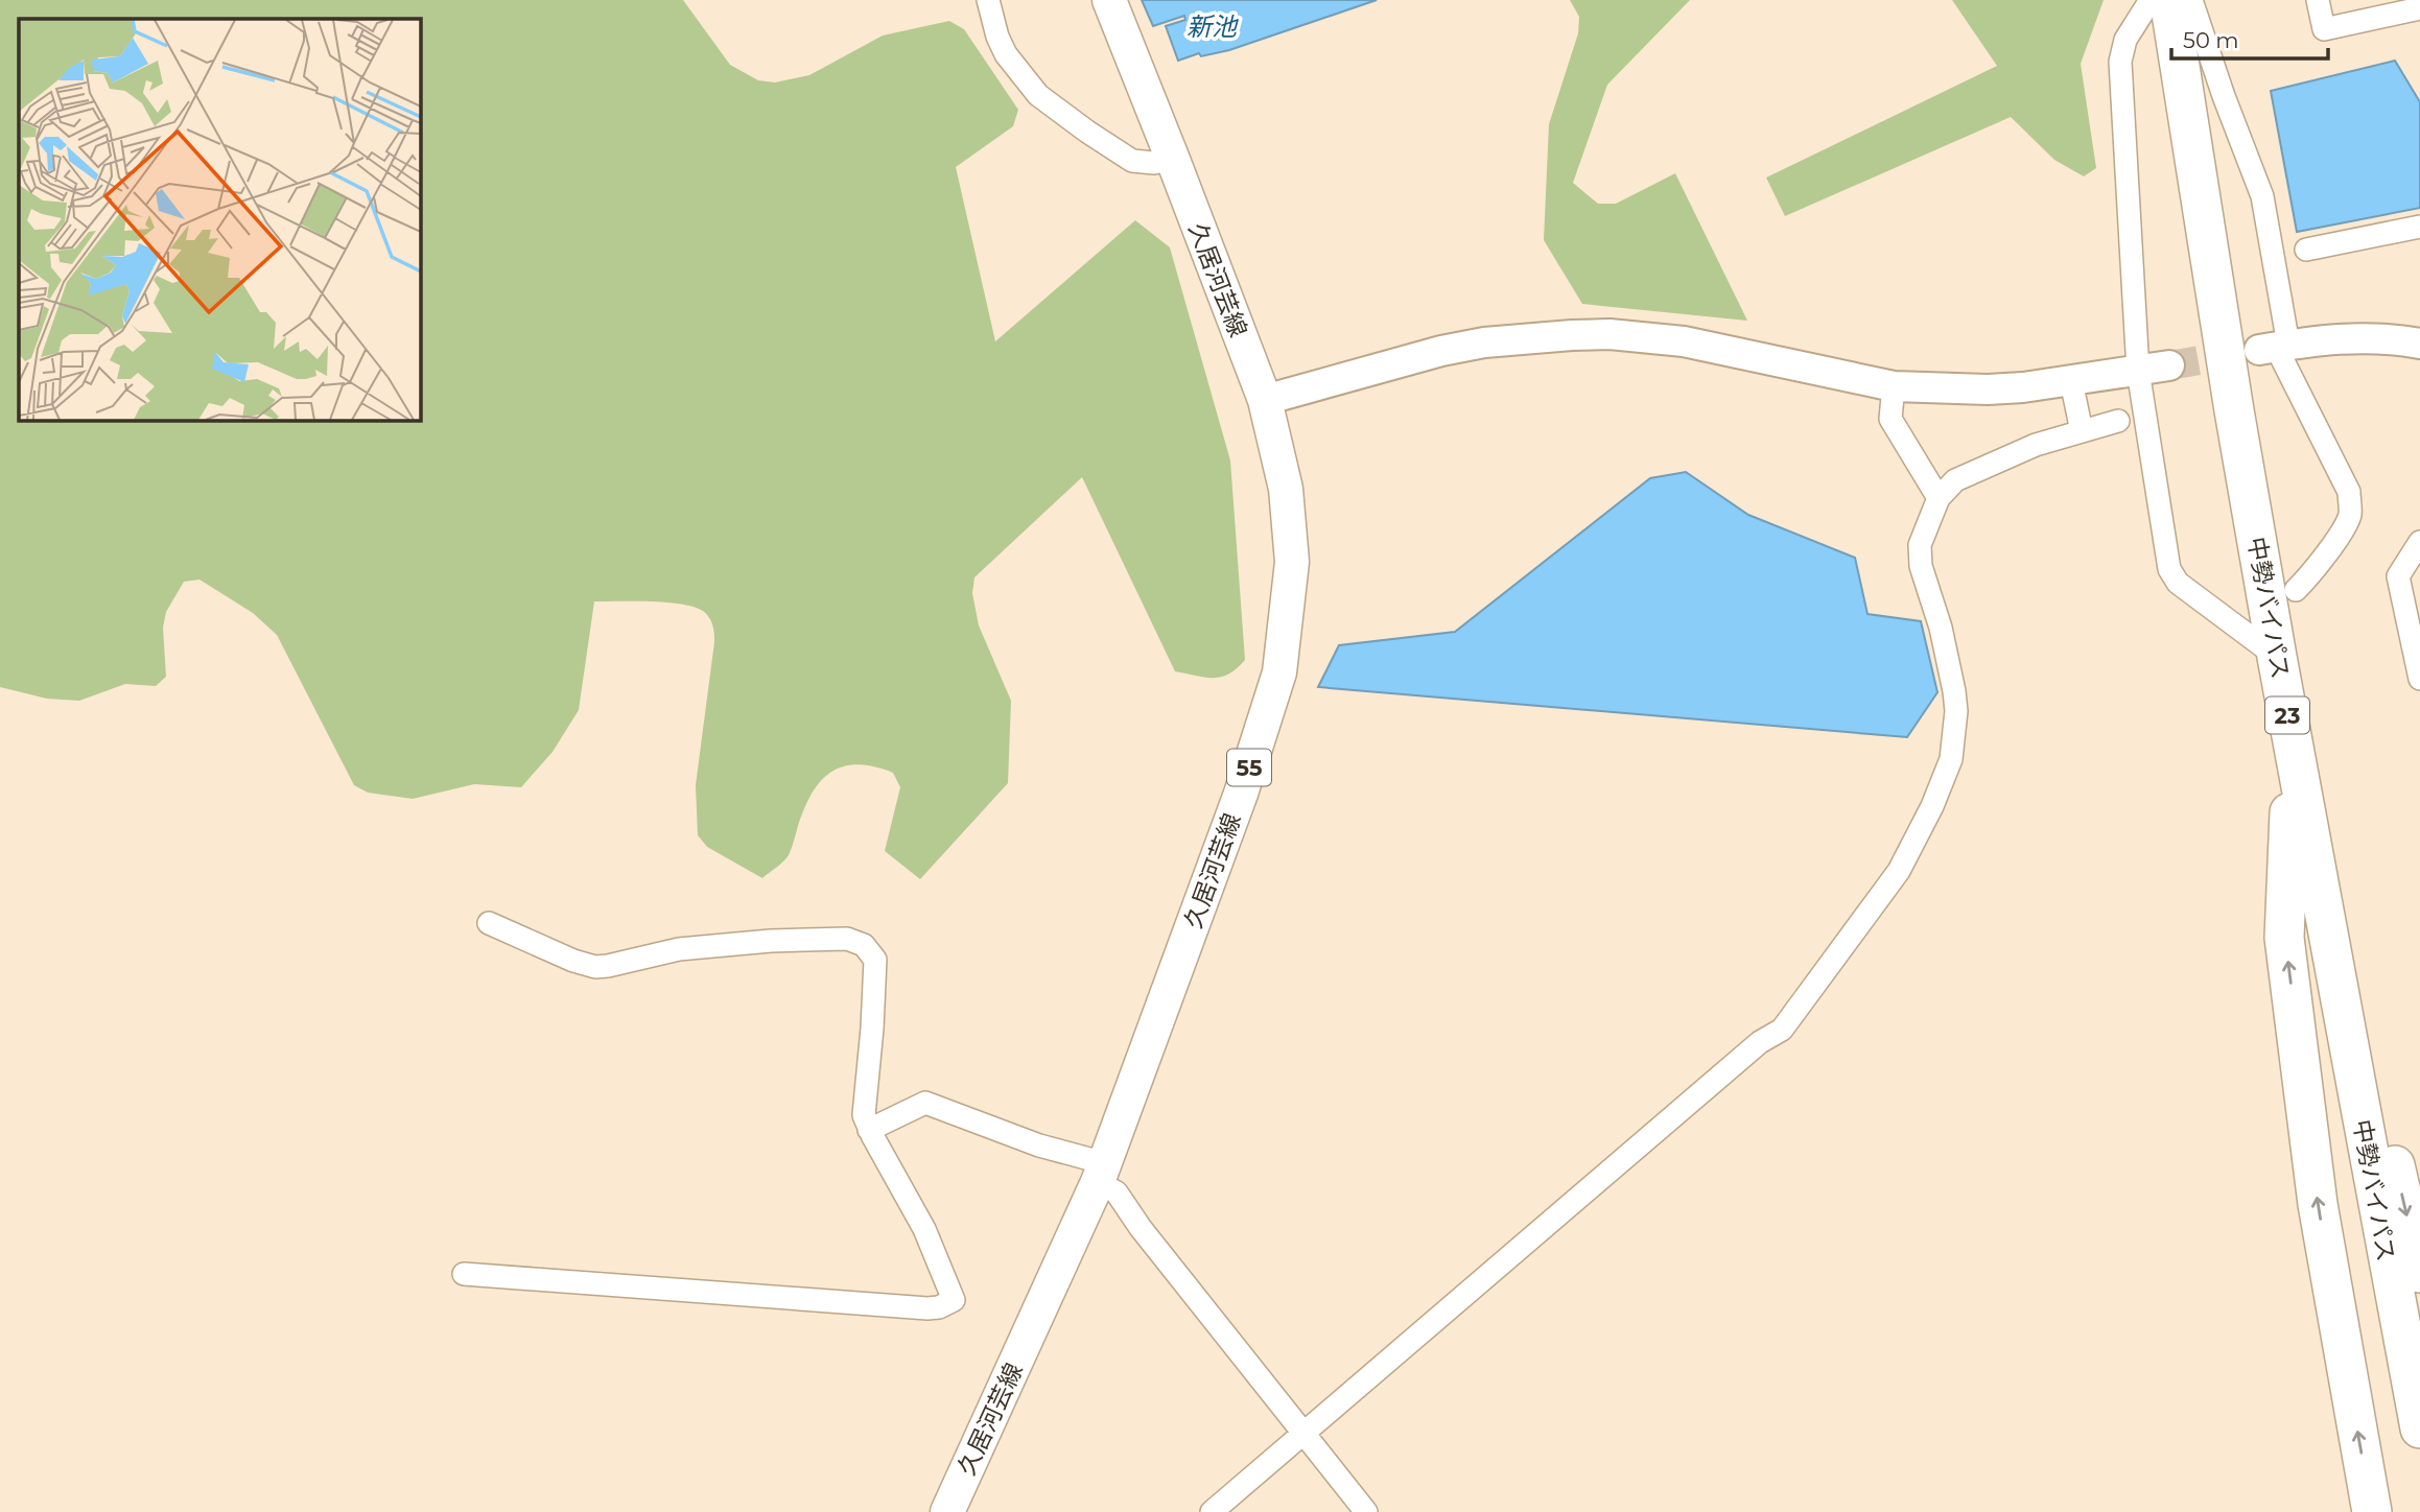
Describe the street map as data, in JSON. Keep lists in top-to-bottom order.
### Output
{
  "streets": {
    "highway": ["中勢バイパス", "23"],
    "main road": ["久居河芸線", "55"]
  },
  "water": ["新池"],
  "scale_bar": "50 m"
}
